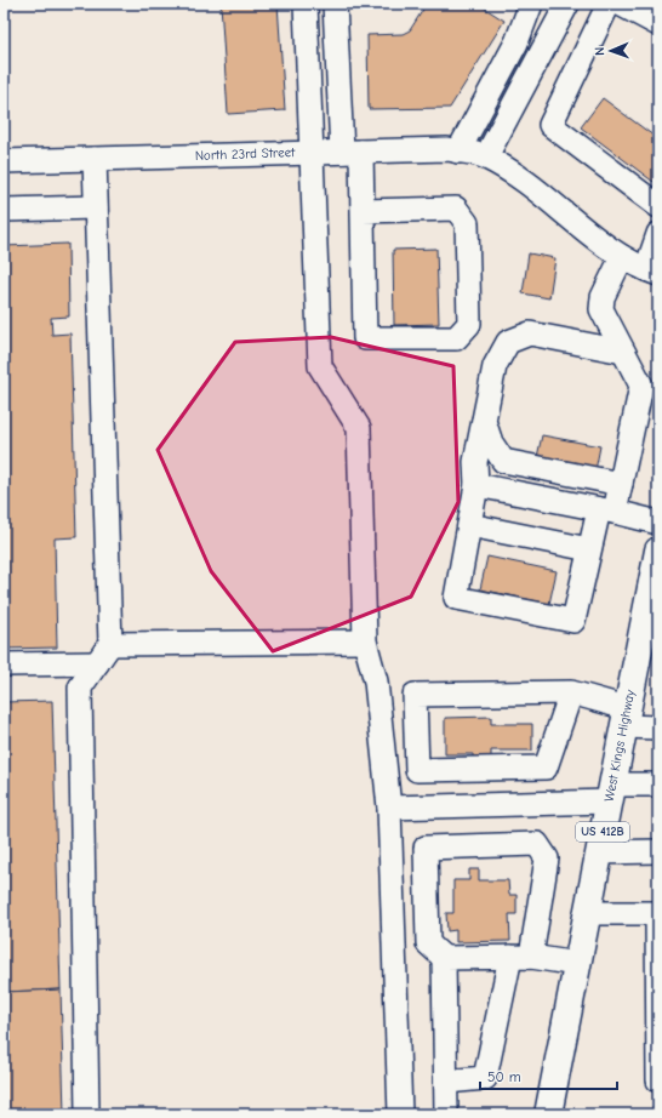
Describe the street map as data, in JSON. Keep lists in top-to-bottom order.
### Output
{
  "streets": {
    "main road": ["West Kings Highway", "US 412B"],
    "street": ["North 23rd Street"]
  },
  "scale_bar": "50 m",
  "north": "left"
}
